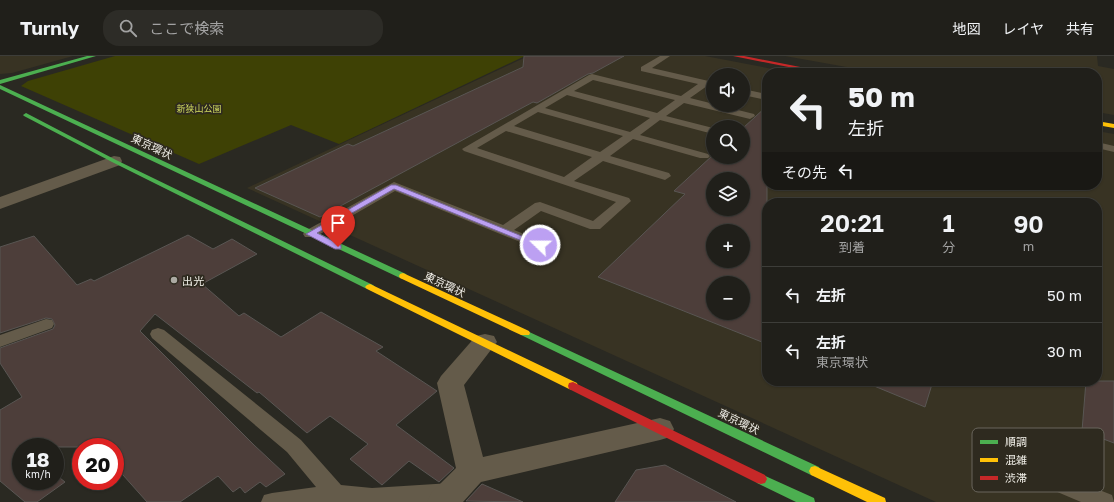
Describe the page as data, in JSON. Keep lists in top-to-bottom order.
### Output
{
  "streets": {
    "main road": ["東京環状"]
  },
  "parks": ["新狭山公園"],
  "places": ["出光"],
  "legend": ["順調", "混雑", "渋滞"],
  "page": {
    "header": "Turnly",
    "search": "ここで検索",
    "nav": ["地図", "レイヤ", "共有"],
    "map_buttons": ["+", "−"],
    "turn": ["50 m", "左折"],
    "then": "その先",
    "eta": [
      "20:21",
      "到着",
      "1",
      "分",
      "90",
      "m"
    ],
    "list": [
      {
        "name": "左折",
        "value": "50 m"
      },
      {
        "name": "左折",
        "note": "東京環状",
        "value": "30 m"
      }
    ],
    "speed": "18 km/h",
    "limit": "20"
  }
}
